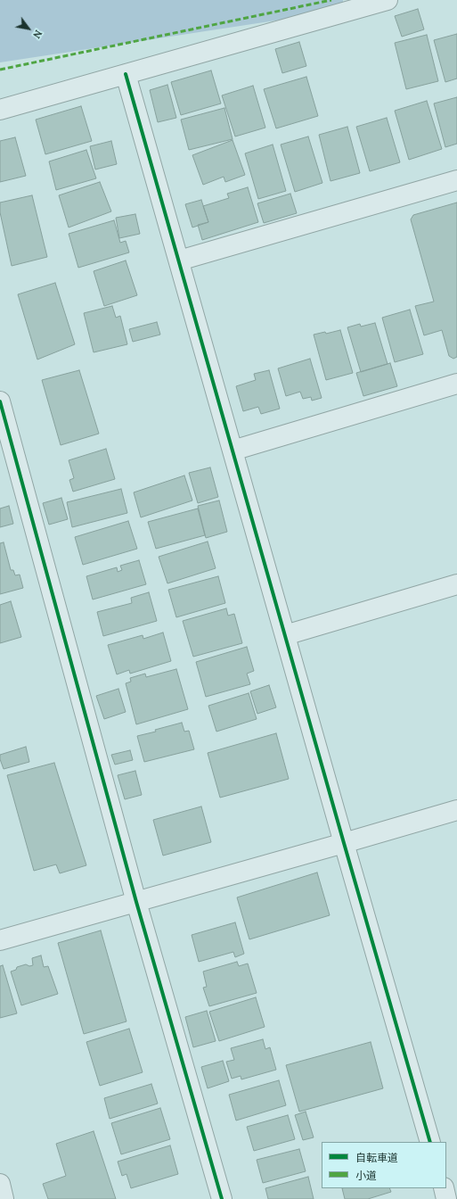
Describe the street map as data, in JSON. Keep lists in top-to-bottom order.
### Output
{
  "legend": ["自転車道", "小道"],
  "north": "bottom right"
}
